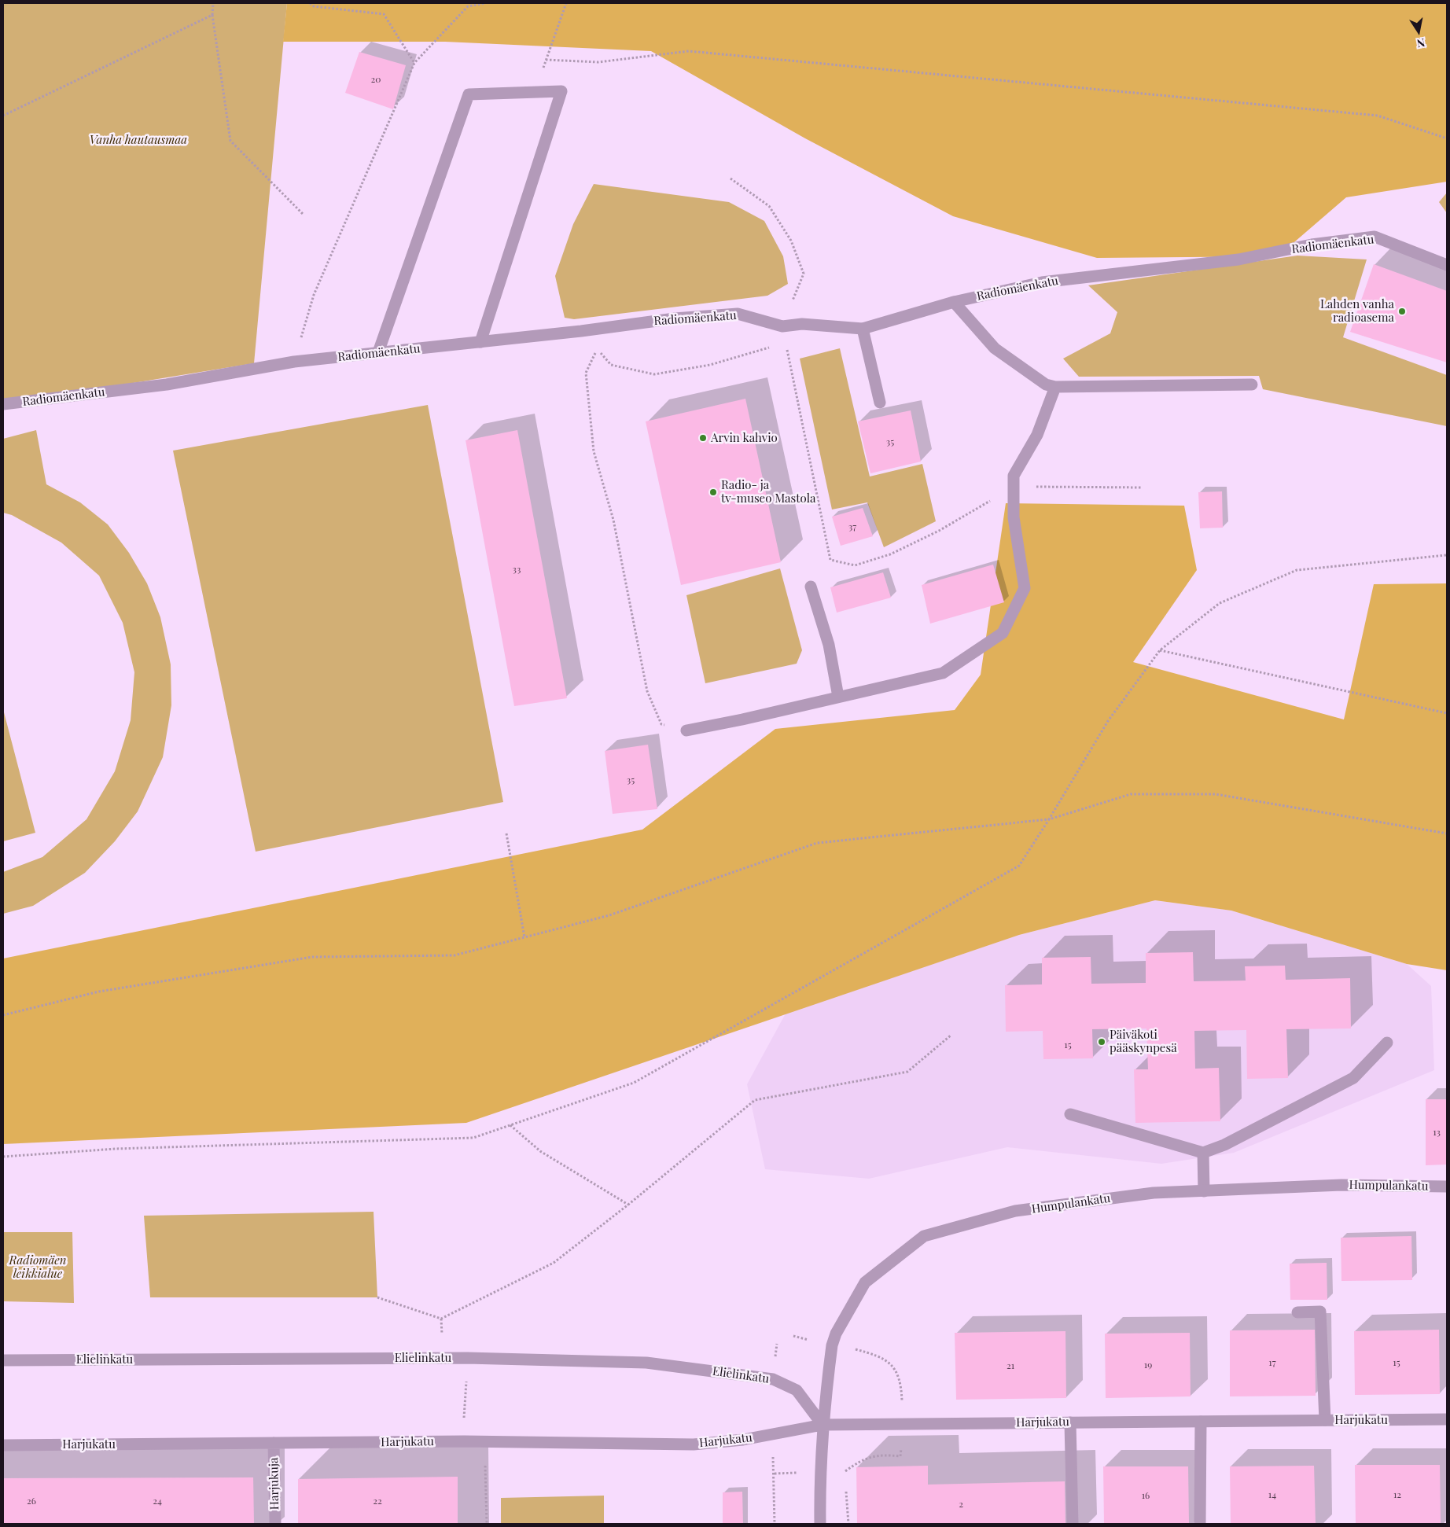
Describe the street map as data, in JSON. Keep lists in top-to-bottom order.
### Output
{
  "streets": {
    "street": [
      "Radiomäenkatu",
      "Humpulankatu",
      "Elielinkatu",
      "Harjukatu",
      "Harjukuja"
    ]
  },
  "crossings": [
    ["Humpulankatu", "Elielinkatu"],
    ["Humpulankatu", "Harjukatu"],
    ["Elielinkatu", "Harjukatu"],
    ["Harjukatu", "Harjukuja"]
  ],
  "parks": ["Vanha hautausmaa", "Radiomäen leikkialue"],
  "places": [
    "Lahden vanha radioasema",
    "Arvin kahvio",
    "Radio- ja tv-museo Mastola",
    "Päiväkoti pääskynpesä"
  ],
  "house_numbers": [
    "20",
    "35",
    "37",
    "33",
    "35",
    "15",
    "13",
    "17",
    "15",
    "19",
    "21",
    "14",
    "12",
    "16",
    "26",
    "24",
    "22",
    "2"
  ],
  "north": "bottom"
}
